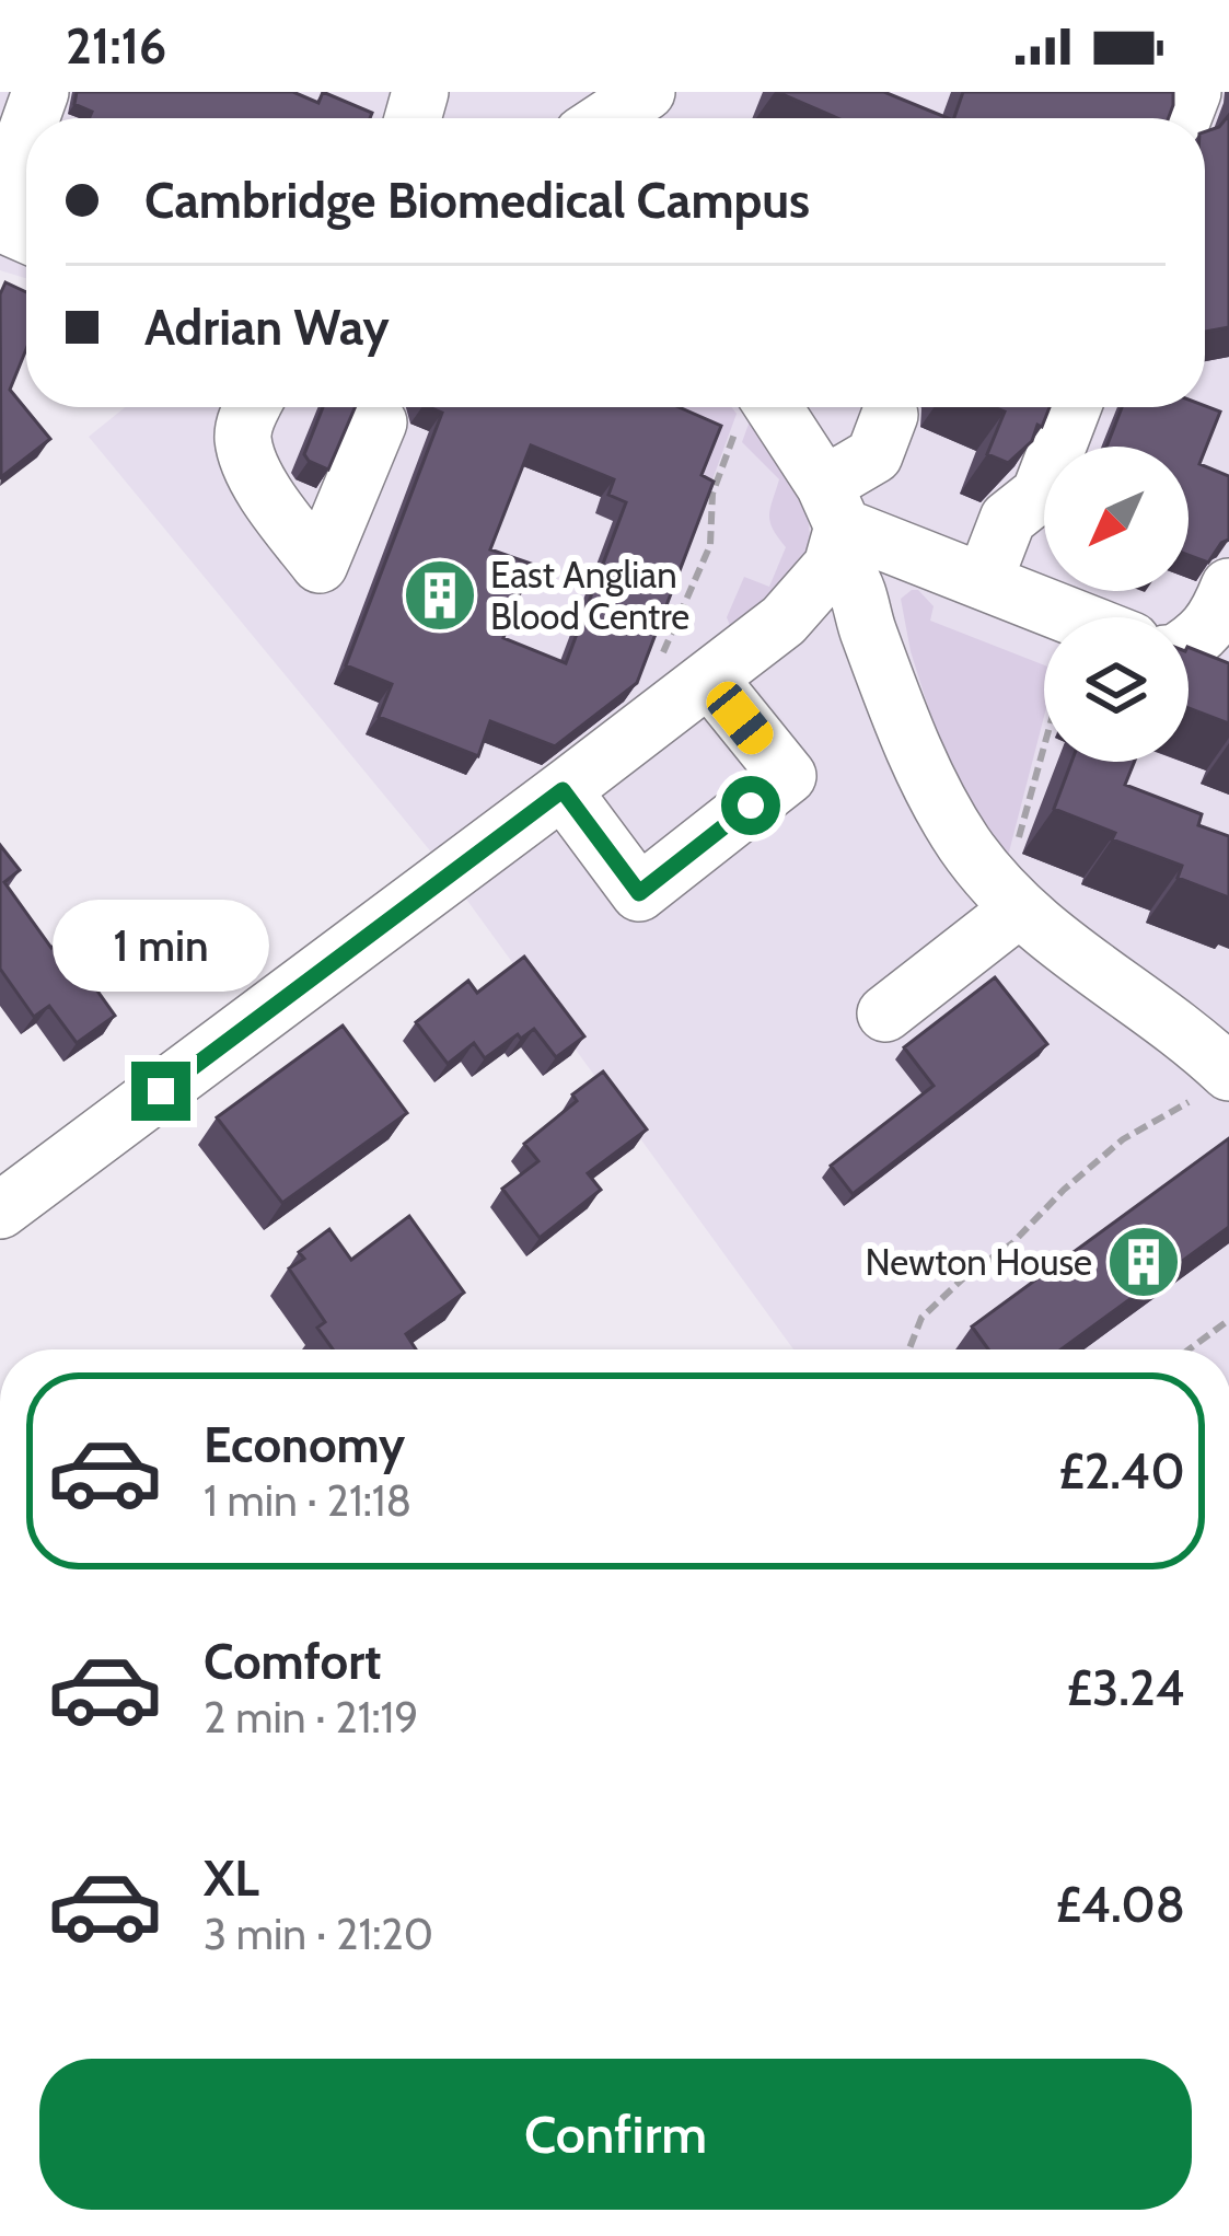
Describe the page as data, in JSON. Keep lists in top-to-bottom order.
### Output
{
  "places": {
    "building": ["East Anglian Blood Centre", "Newton House"]
  },
  "north": "bottom left",
  "page": {
    "status": "21:16",
    "banner": ["Cambridge Biomedical Campus", "Adrian Way"],
    "bubble": "1 min",
    "list": [
      {
        "name": "Economy",
        "note": "1 min · 21:18",
        "value": "£2.40"
      },
      {
        "name": "Comfort",
        "note": "2 min · 21:19",
        "value": "£3.24"
      },
      {
        "name": "XL",
        "note": "3 min · 21:20",
        "value": "£4.08"
      }
    ],
    "buttons": "Confirm"
  }
}
